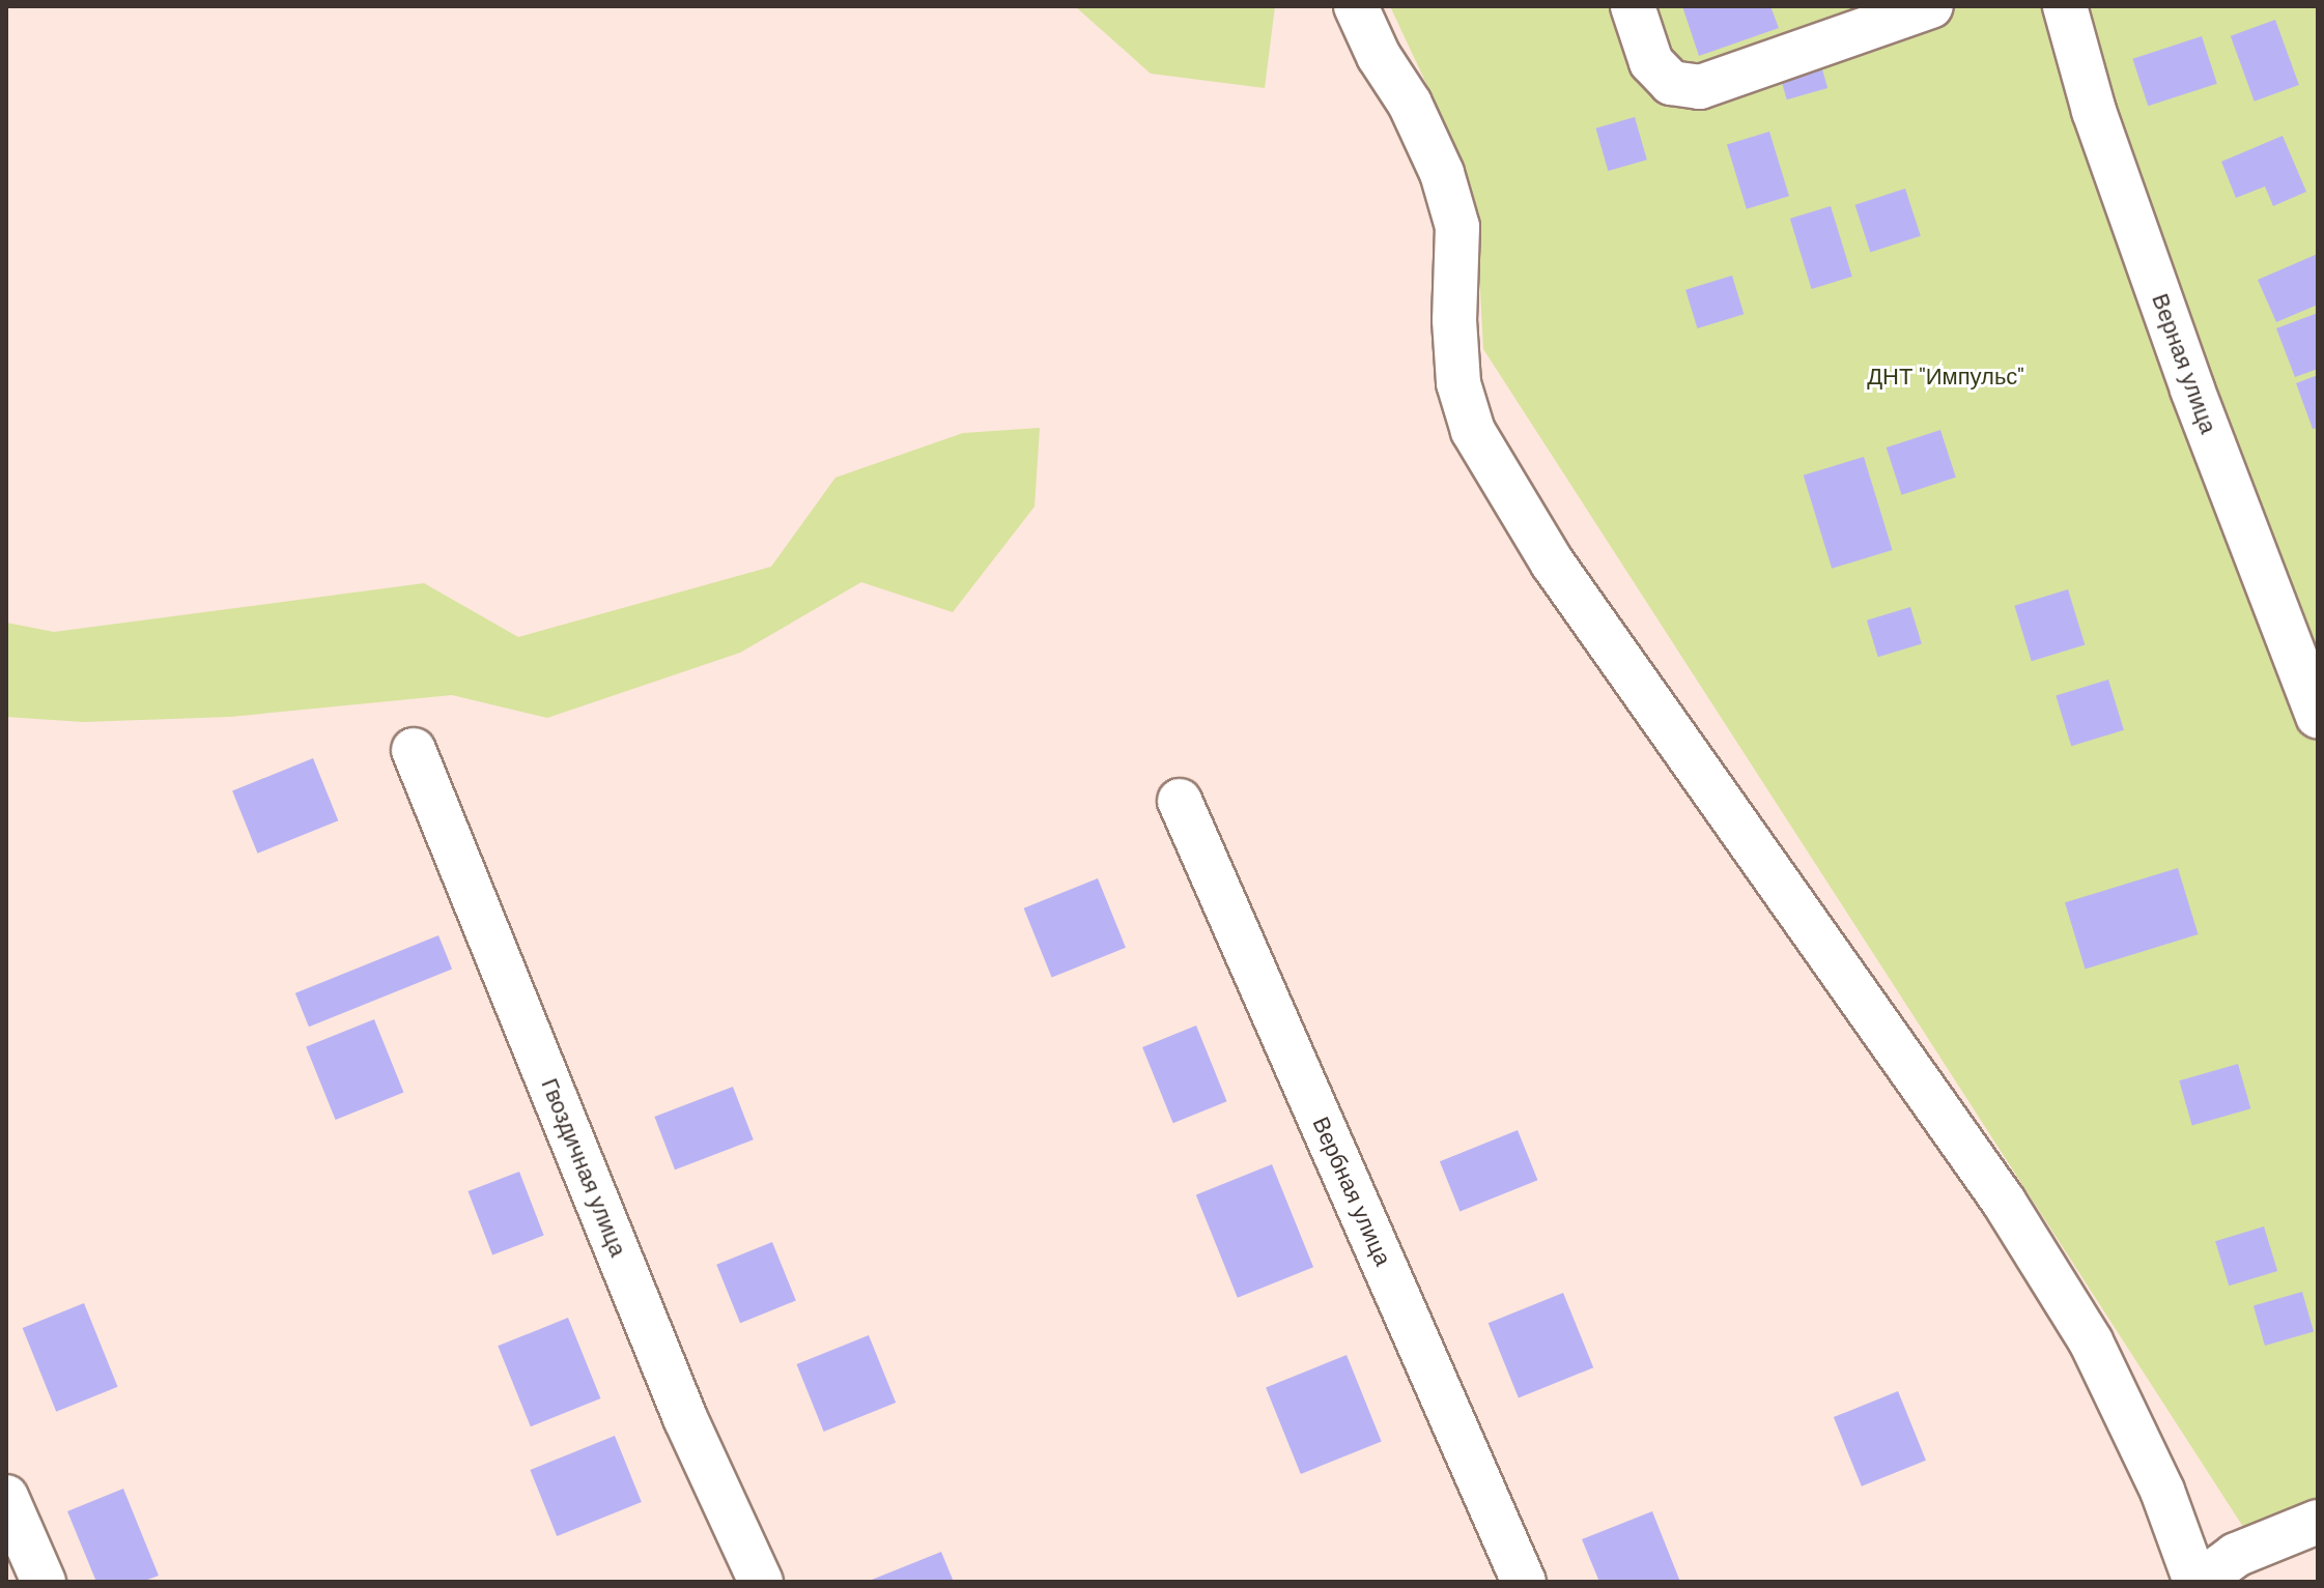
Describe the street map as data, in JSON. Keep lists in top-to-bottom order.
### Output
{
  "streets": {
    "street": ["Верная улица", "Гвоздичная улица", "Вербная улица"]
  },
  "parks": ["ДНТ \"Импульс\""]
}
